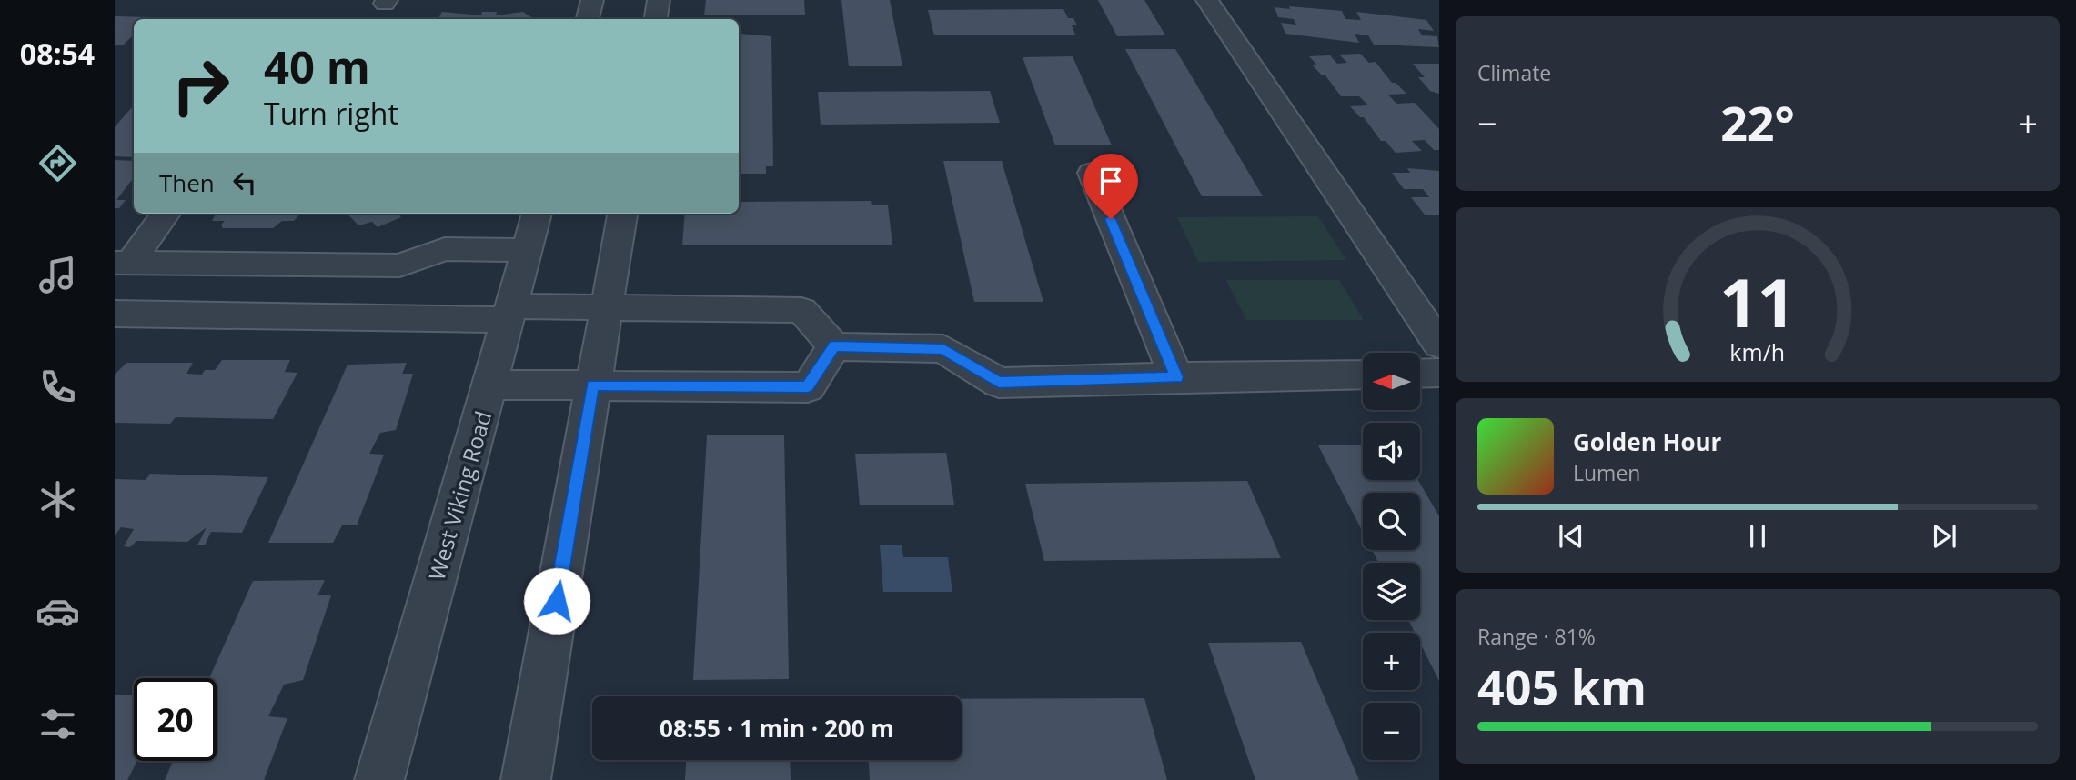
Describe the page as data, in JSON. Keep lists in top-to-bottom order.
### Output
{
  "streets": {
    "street": ["West Viking Road"]
  },
  "north": "left",
  "page": {
    "tabs": "08:54",
    "tile": [
      "Climate",
      ["Range · 81%", "405 km"]
    ],
    "turn": ["40 m", "Turn right"],
    "heat": ["−", "22°", "+"],
    "then": "Then",
    "map_buttons": ["+", "−"],
    "song": ["Golden Hour", "Lumen"],
    "limit": "20",
    "trip": "08:55 · 1 min · 200 m",
    "gauge": ["11", "km/h"]
  }
}
